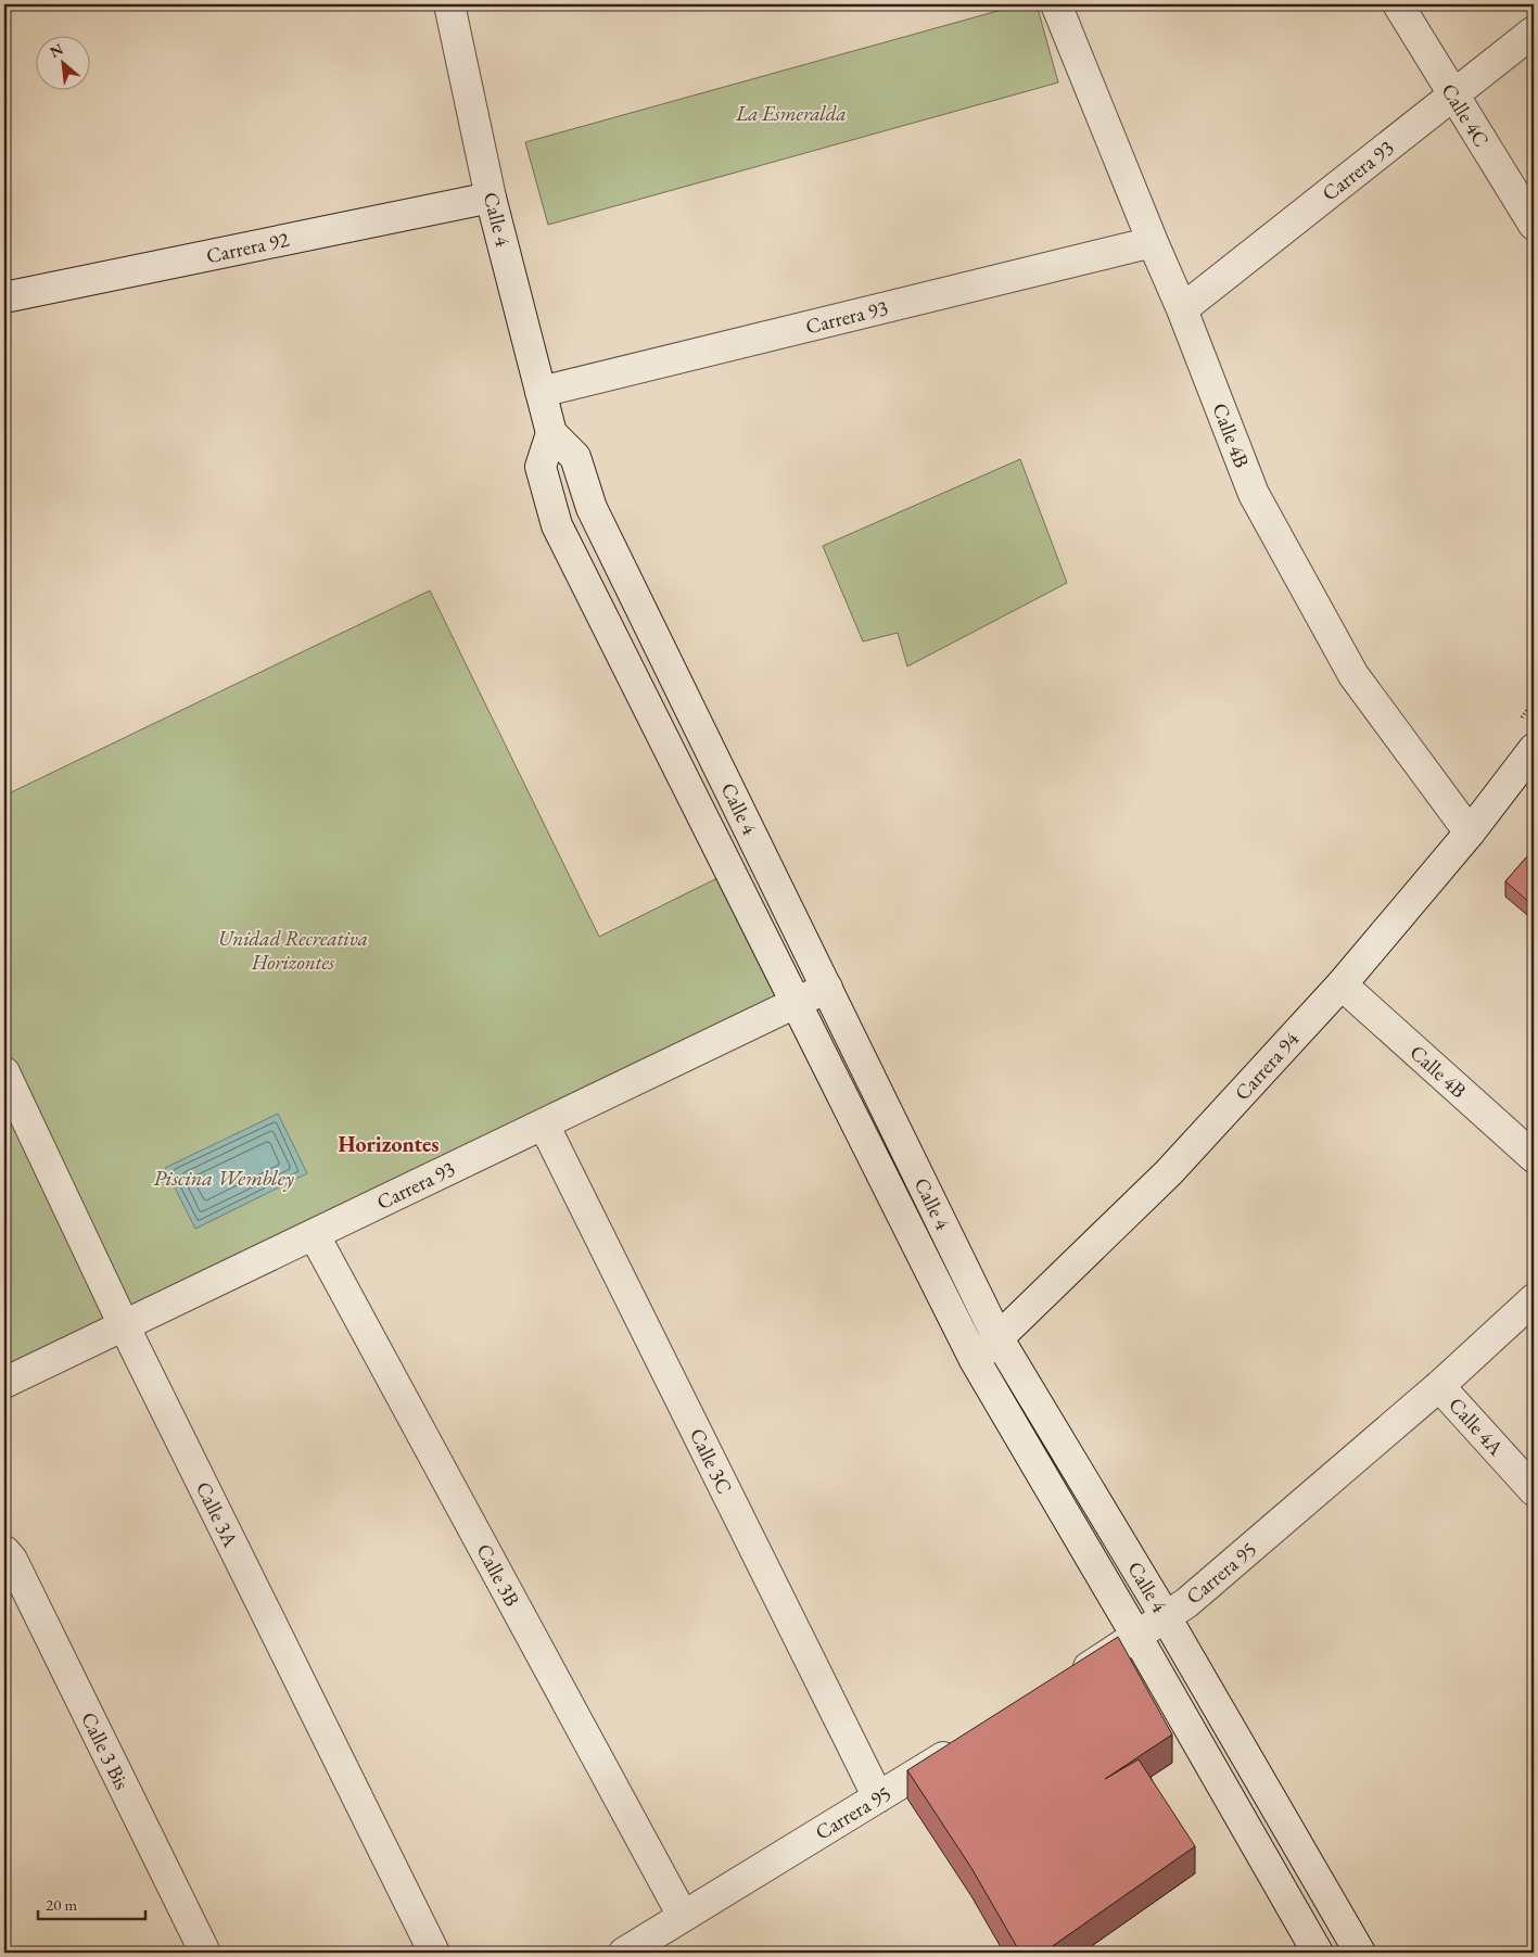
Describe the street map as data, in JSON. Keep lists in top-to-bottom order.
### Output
{
  "streets": {
    "street": [
      "Calle 4C",
      "Carrera 93",
      "Calle 4",
      "Carrera 92",
      "Calle 4B",
      "Carrera 94",
      "Calle 4A",
      "Calle 3C",
      "Calle 3A",
      "Carrera 95",
      "Calle 3B",
      "Calle 3 Bis"
    ]
  },
  "crossings": [
    ["Calle 4C", "Carrera 93"],
    ["Carrera 93", "Calle 4"],
    ["Carrera 93", "Calle 4B"],
    ["Carrera 93", "Calle 3C"],
    ["Carrera 93", "Calle 3A"],
    ["Carrera 93", "Calle 3B"],
    ["Calle 4", "Carrera 92"],
    ["Calle 4", "Carrera 94"],
    ["Calle 4", "Carrera 95"],
    ["Calle 4B", "Carrera 94"],
    ["Calle 4A", "Carrera 95"],
    ["Calle 3C", "Carrera 95"],
    ["Carrera 95", "Calle 3B"]
  ],
  "districts": ["Horizontes"],
  "water": ["Piscina Wembley"],
  "parks": ["La Esmeralda", "Unidad Recreativa Horizontes"],
  "scale_bar": "20 m",
  "north": "top left"
}
